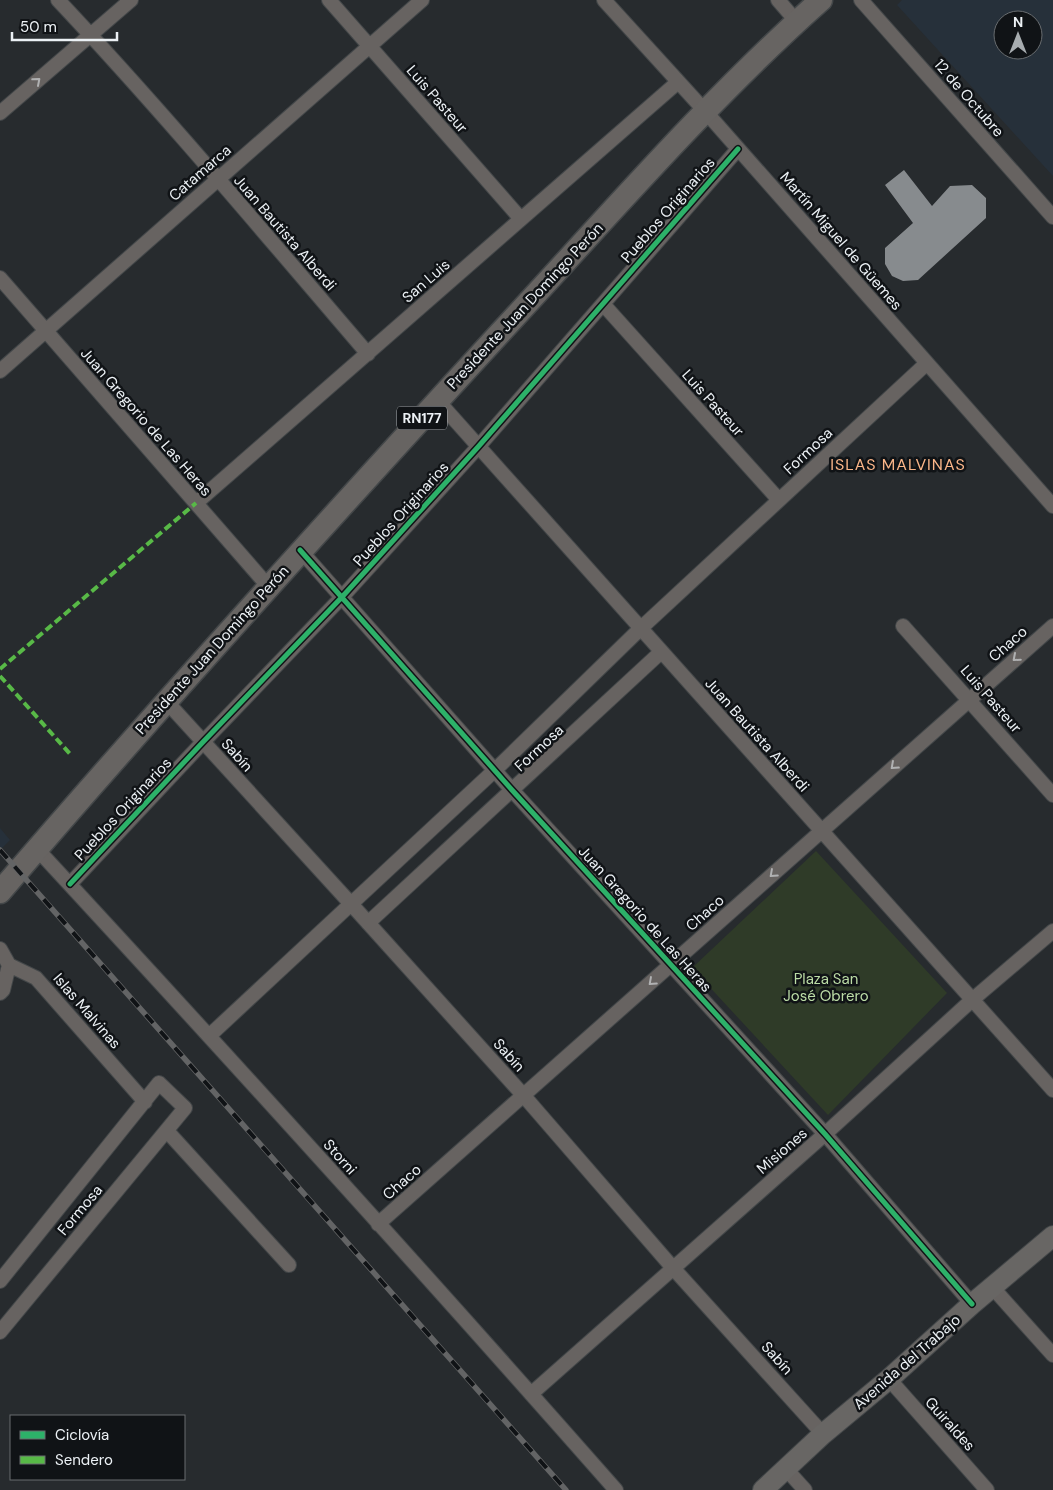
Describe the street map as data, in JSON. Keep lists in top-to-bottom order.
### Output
{
  "streets": {
    "main road": ["Presidente Juan Domingo Perón", "RN177", "Avenida del Trabajo"],
    "street": [
      "12 de Octubre",
      "Luis Pasteur",
      "Catamarca",
      "Pueblos Originarios",
      "Juan Bautista Alberdi",
      "Martín Miguel de Güemes",
      "San Luis",
      "Juan Gregorio de Las Heras",
      "Formosa",
      "Chaco",
      "Sabín",
      "Islas Malvinas",
      "Misiones",
      "Storni",
      "Guiraldes"
    ]
  },
  "crossings": [
    ["Luis Pasteur", "Catamarca"],
    ["Luis Pasteur", "Pueblos Originarios"],
    ["Luis Pasteur", "San Luis"],
    ["Luis Pasteur", "Formosa"],
    ["Luis Pasteur", "Chaco"],
    ["Catamarca", "Juan Bautista Alberdi"],
    ["Catamarca", "Juan Gregorio de Las Heras"],
    ["Pueblos Originarios", "Juan Bautista Alberdi"],
    ["Pueblos Originarios", "Martín Miguel de Güemes"],
    ["Pueblos Originarios", "Juan Gregorio de Las Heras"],
    ["Pueblos Originarios", "Sabín"],
    ["Pueblos Originarios", "Storni"],
    ["Juan Bautista Alberdi", "San Luis"],
    ["Juan Bautista Alberdi", "Presidente Juan Domingo Perón"],
    ["Juan Bautista Alberdi", "Formosa"],
    ["Juan Bautista Alberdi", "Chaco"],
    ["Juan Bautista Alberdi", "Misiones"],
    ["Martín Miguel de Güemes", "San Luis"],
    ["Martín Miguel de Güemes", "Presidente Juan Domingo Perón"],
    ["Martín Miguel de Güemes", "Formosa"],
    ["San Luis", "Juan Gregorio de Las Heras"],
    ["Presidente Juan Domingo Perón", "Juan Gregorio de Las Heras"],
    ["Presidente Juan Domingo Perón", "Sabín"],
    ["Presidente Juan Domingo Perón", "Storni"],
    ["Juan Gregorio de Las Heras", "Formosa"],
    ["Juan Gregorio de Las Heras", "Chaco"],
    ["Juan Gregorio de Las Heras", "Misiones"],
    ["Juan Gregorio de Las Heras", "Avenida del Trabajo"],
    ["Formosa", "Sabín"],
    ["Formosa", "Islas Malvinas"],
    ["Formosa", "Storni"],
    ["Chaco", "Sabín"],
    ["Chaco", "Storni"],
    ["Sabín", "Misiones"],
    ["Sabín", "Avenida del Trabajo"],
    ["Misiones", "Storni"],
    ["Avenida del Trabajo", "Guiraldes"]
  ],
  "one_way": ["Chaco"],
  "districts": ["ISLAS MALVINAS"],
  "parks": ["Plaza San José Obrero"],
  "legend": ["Ciclovía", "Sendero"],
  "scale_bar": "50 m",
  "north": "top"
}
